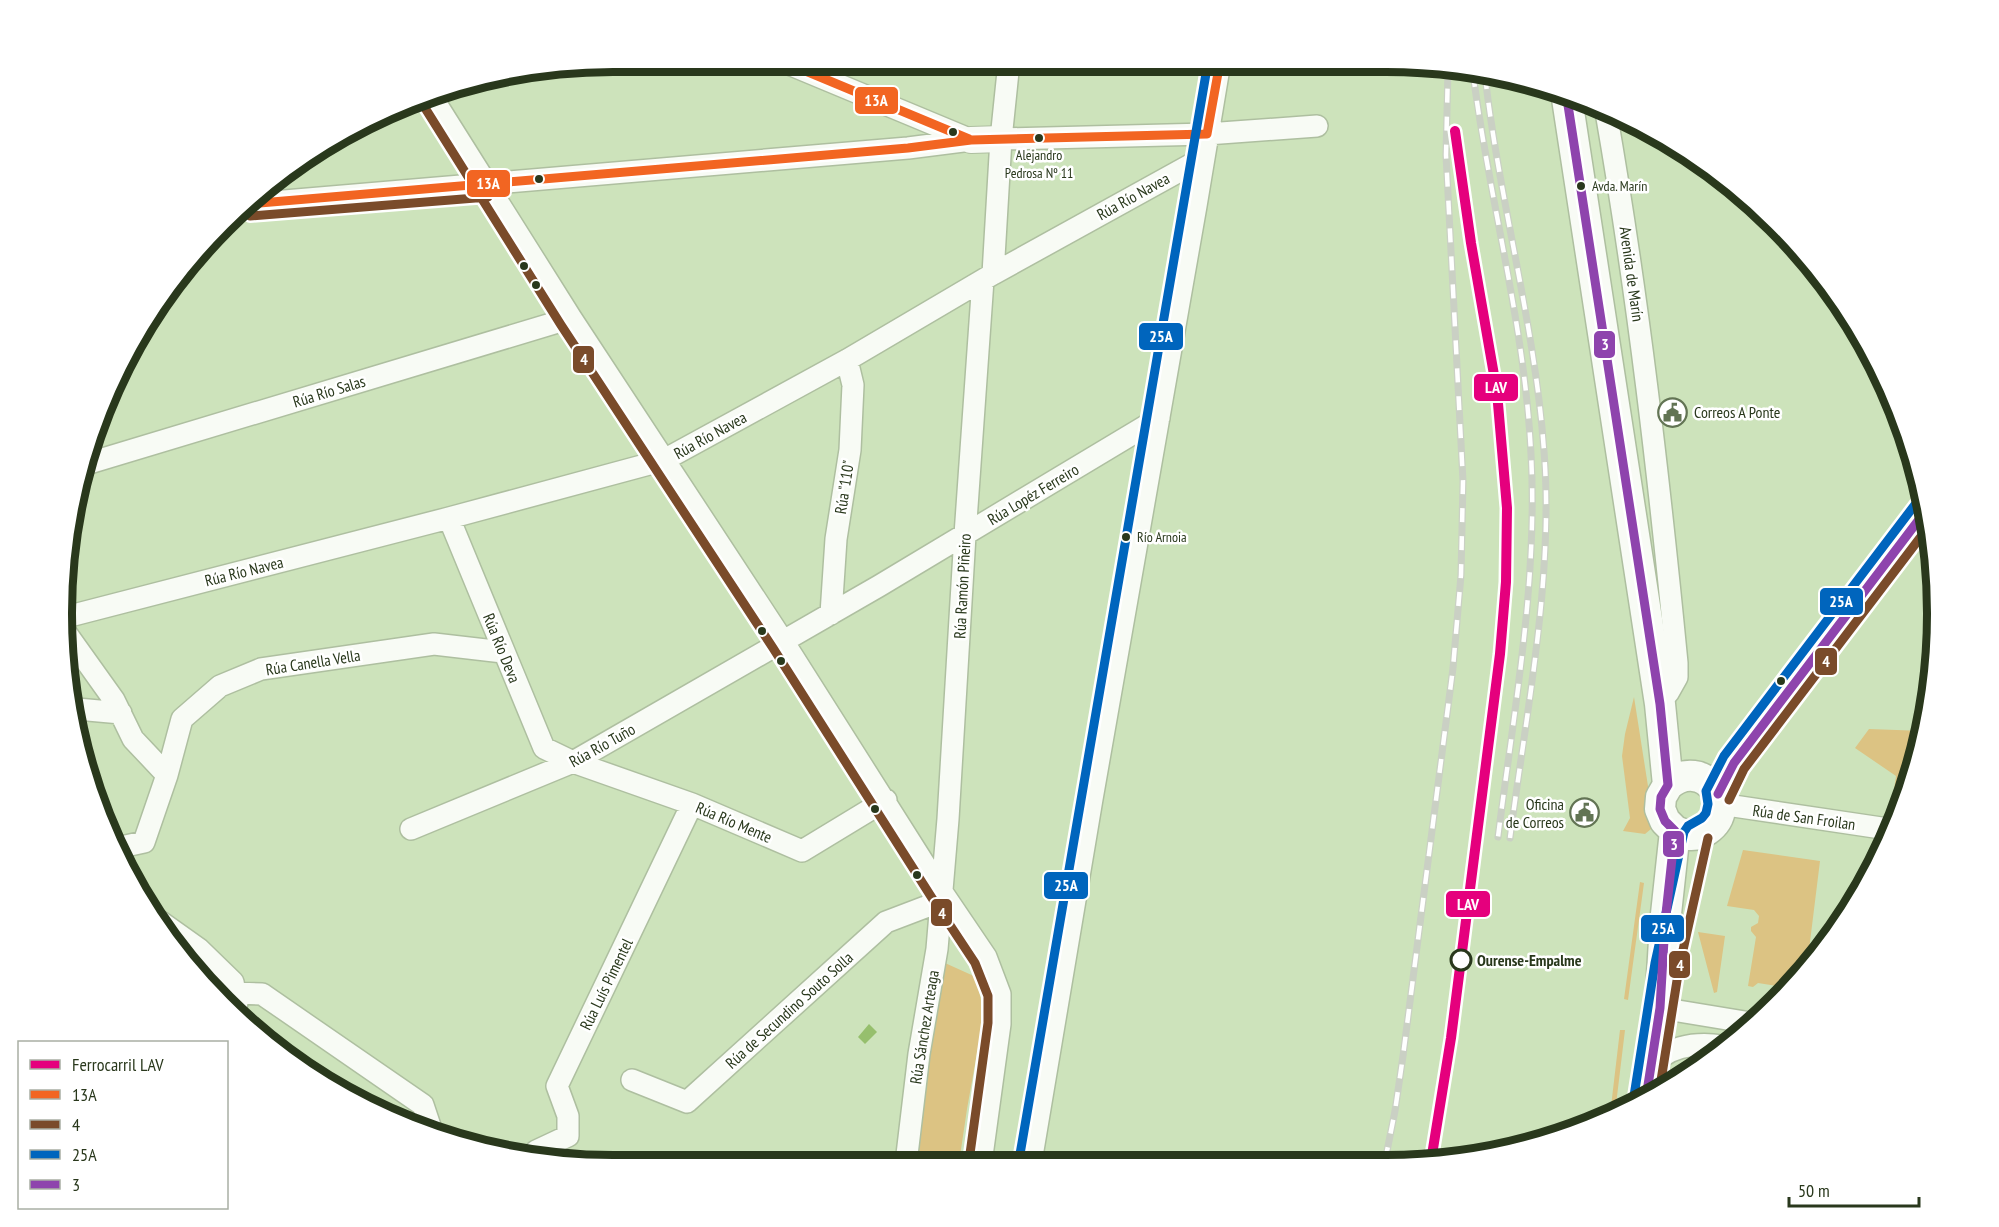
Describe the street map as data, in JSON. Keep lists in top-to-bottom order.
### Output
{
  "streets": {
    "main road": ["Avenida de Marín"],
    "street": [
      "Rúa Río Navea",
      "Rúa Río Salas",
      "Rúa \"110\"",
      "Rúa Lopéz Ferreiro",
      "Rúa Ramón Piñeiro",
      "Rúa Río Deva",
      "Rúa Canella Vella",
      "Rúa Río Tuño",
      "Rúa de San Froilan",
      "Rúa Río Mente",
      "Rúa Luís Pimentel",
      "Rúa de Secundino Souto Solla",
      "Rúa Sánchez Arteaga"
    ]
  },
  "crossings": [
    ["Rúa Río Navea", "Rúa \"110\""],
    ["Rúa Río Navea", "Rúa Ramón Piñeiro"],
    ["Rúa Río Navea", "Rúa Río Deva"],
    ["Avenida de Marín", "Rúa de San Froilan"],
    ["Rúa \"110\"", "Rúa Lopéz Ferreiro"],
    ["Rúa Lopéz Ferreiro", "Rúa Ramón Piñeiro"],
    ["Rúa Lopéz Ferreiro", "Rúa Río Tuño"],
    ["Rúa Ramón Piñeiro", "Rúa de Secundino Souto Solla"],
    ["Rúa Ramón Piñeiro", "Rúa Sánchez Arteaga"],
    ["Rúa Río Deva", "Rúa Canella Vella"],
    ["Rúa Río Deva", "Rúa Río Tuño"],
    ["Rúa Río Deva", "Rúa Río Mente"],
    ["Rúa Río Tuño", "Rúa Río Mente"],
    ["Rúa Río Mente", "Rúa Luís Pimentel"],
    ["Rúa de Secundino Souto Solla", "Rúa Sánchez Arteaga"]
  ],
  "places": {
    "other": [
      "Alejandro Pedrosa Nº 11",
      "Avda. Marín",
      "Río Arnoia",
      "Ourense-Empalme"
    ],
    "public building": ["Correos A Ponte", "Oficina de Correos"]
  },
  "lines": [
    "transit line 13A",
    "transit line 25A",
    "transit line 3",
    "transit line 4",
    "rail line LAV"
  ],
  "legend": [
    "Ferrocarril LAV",
    "13A",
    "4",
    "25A",
    "3"
  ],
  "scale_bar": "50 m"
}
